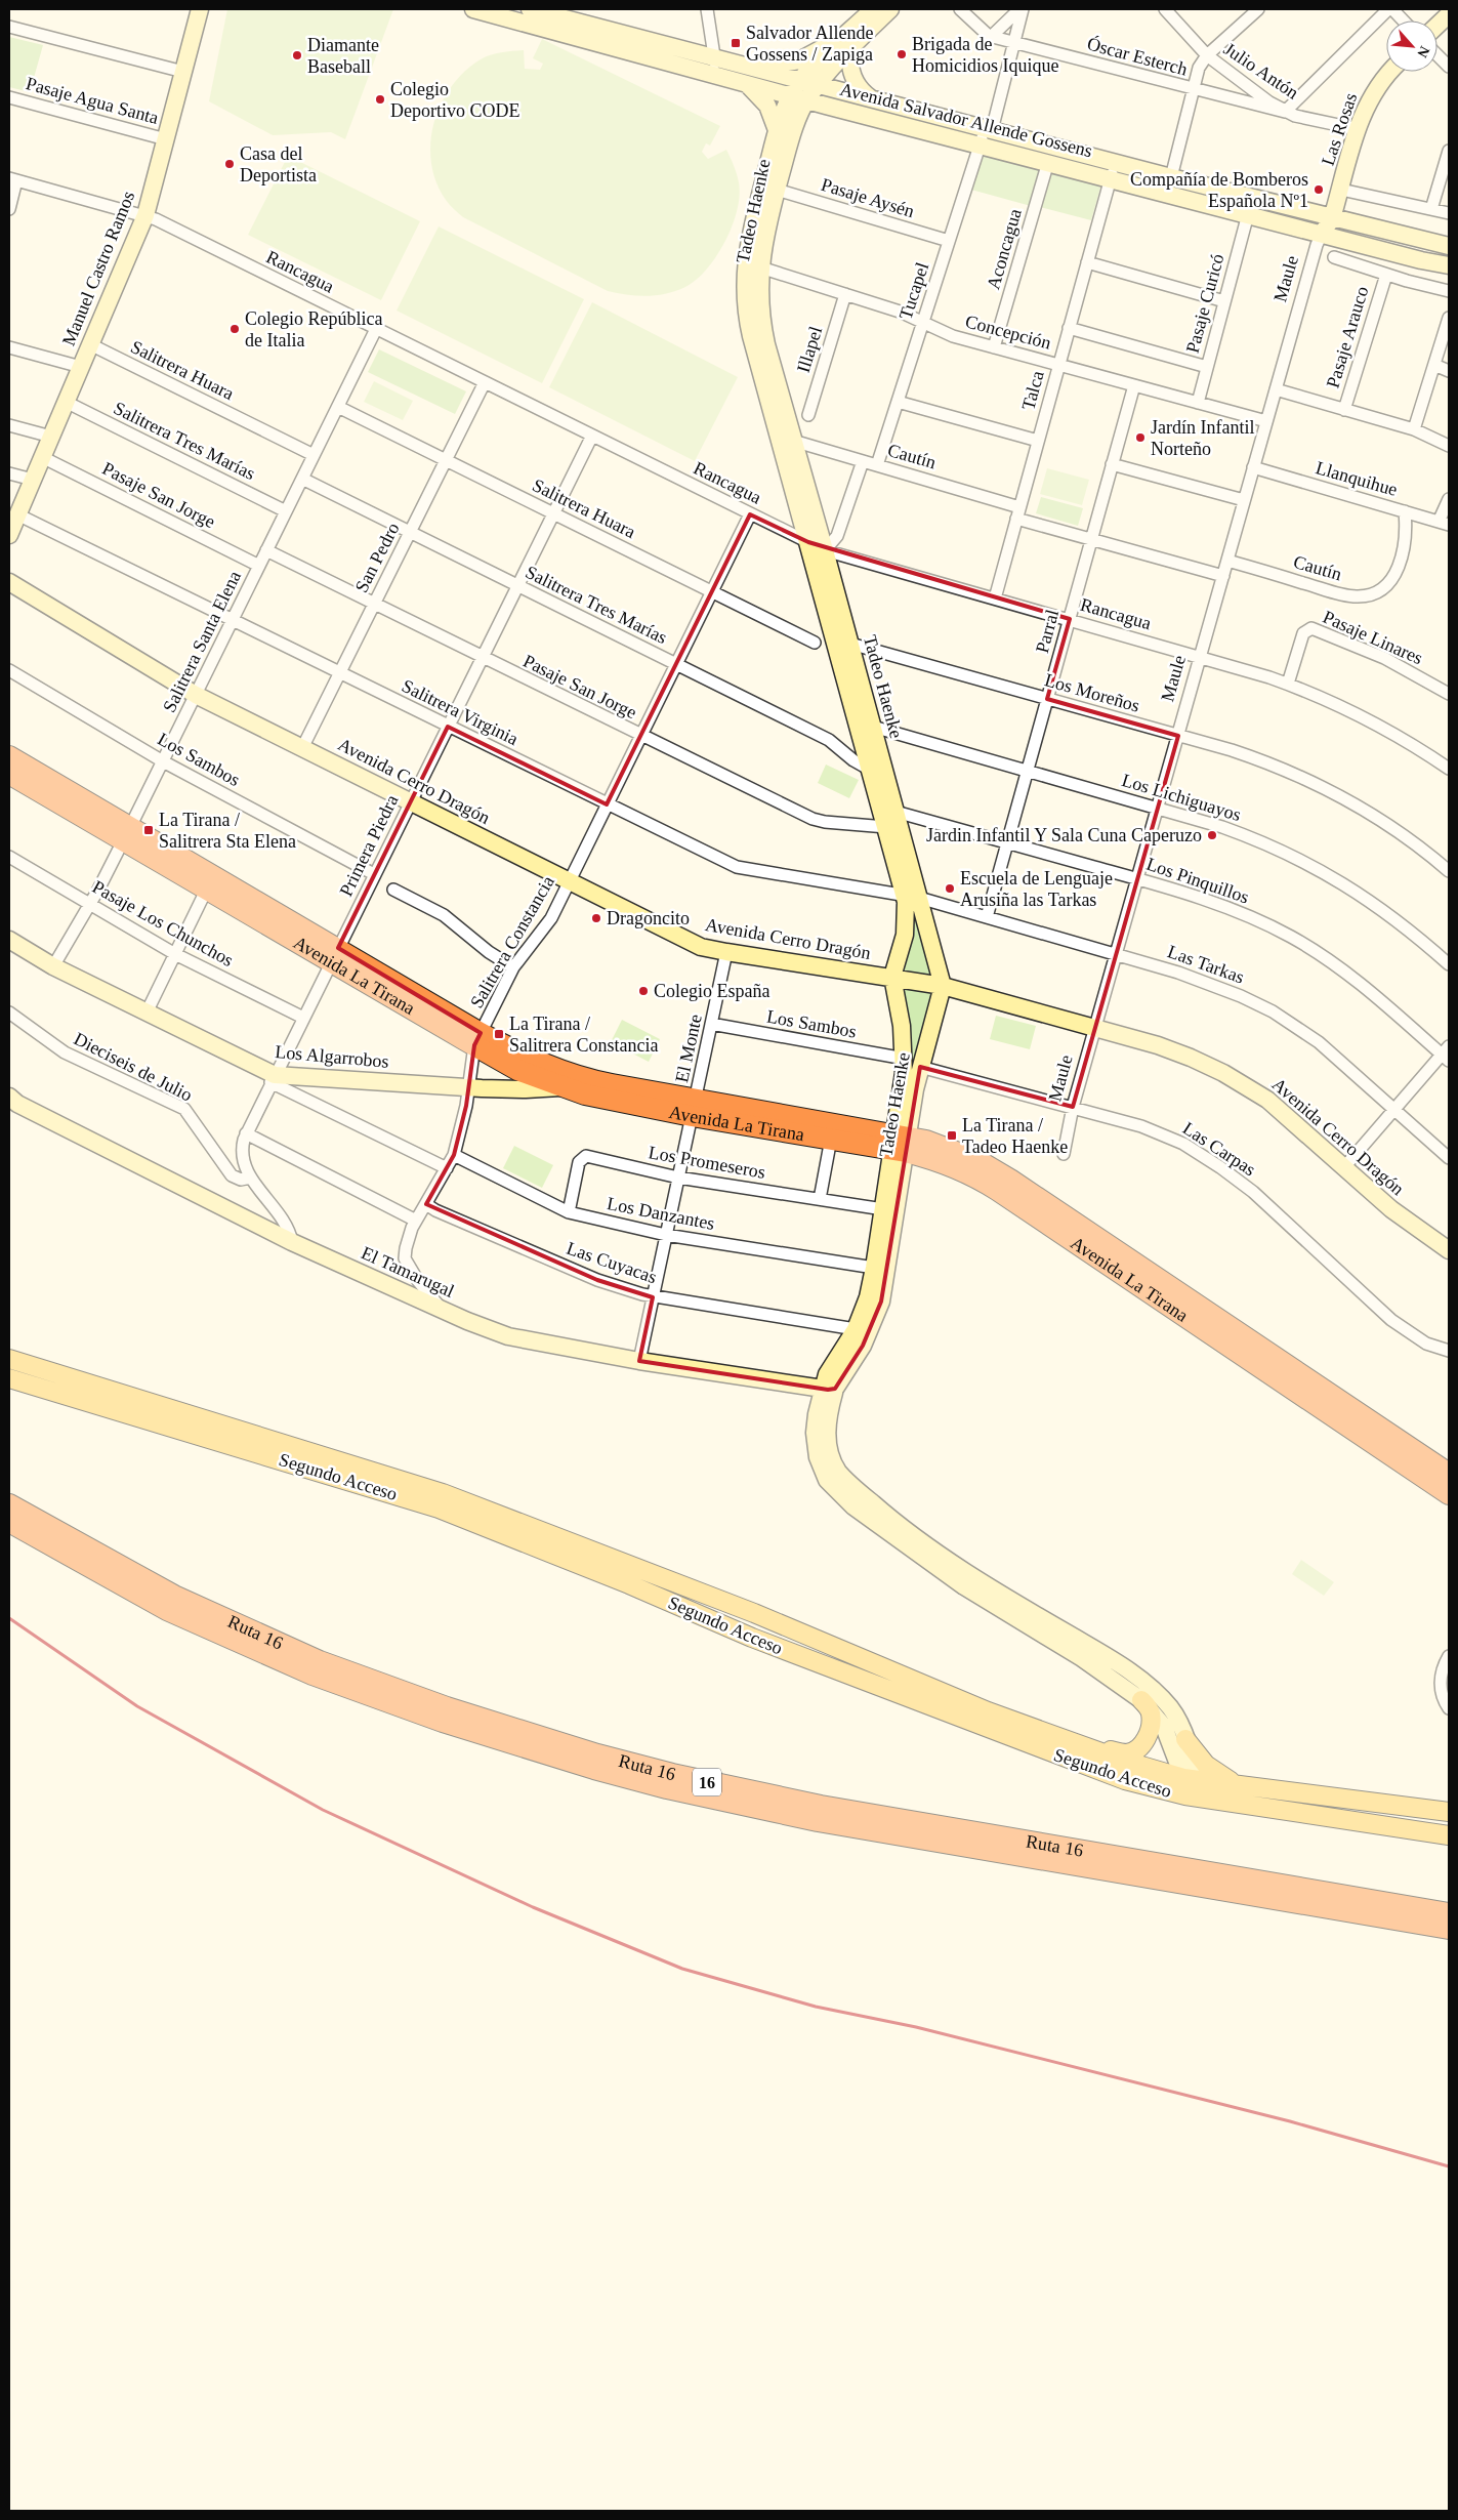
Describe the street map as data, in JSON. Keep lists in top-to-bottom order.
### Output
{
  "streets": {
    "highway": ["Avenida La Tirana", "Ruta 16", "16"],
    "main road": ["Segundo Acceso"],
    "street": [
      "Óscar Esterch",
      "Julio Antón",
      "Pasaje Agua Santa",
      "Avenida Salvador Allende Gossens",
      "Las Rosas",
      "Pasaje Aysén",
      "Tadeo Haenke",
      "Aconcagua",
      "Manuel Castro Ramos",
      "Rancagua",
      "Maule",
      "Tucapel",
      "Pasaje Curicó",
      "Concepción",
      "Pasaje Arauco",
      "Illapel",
      "Salitrera Huara",
      "Talca",
      "Salitrera Tres Marías",
      "Cautín",
      "Llanquihue",
      "Pasaje San Jorge",
      "San Pedro",
      "Parral",
      "Pasaje Linares",
      "Salitrera Santa Elena",
      "Los Moreños",
      "Salitrera Virginia",
      "Los Sambos",
      "Avenida Cerro Dragón",
      "Los Lichiguayos",
      "Primera Piedra",
      "Los Pinquillos",
      "Pasaje Los Chunchos",
      "Salitrera Constancia",
      "Las Tarkas",
      "El Monte",
      "Los Algarrobos",
      "Dieciseis de Julio",
      "Las Carpas",
      "Los Promeseros",
      "Los Danzantes",
      "Las Cuyacas",
      "El Tamarugal"
    ]
  },
  "crossings": [
    ["Óscar Esterch", "Julio Antón"],
    ["Óscar Esterch", "Tucapel"],
    ["Julio Antón", "Las Rosas"],
    ["Pasaje Agua Santa", "Manuel Castro Ramos"],
    ["Avenida Salvador Allende Gossens", "Las Rosas"],
    ["Avenida Salvador Allende Gossens", "Tadeo Haenke"],
    ["Avenida Salvador Allende Gossens", "Aconcagua"],
    ["Avenida Salvador Allende Gossens", "Maule"],
    ["Avenida Salvador Allende Gossens", "Tucapel"],
    ["Avenida Salvador Allende Gossens", "Pasaje Curicó"],
    ["Avenida Salvador Allende Gossens", "Talca"],
    ["Las Rosas", "Maule"],
    ["Pasaje Aysén", "Tadeo Haenke"],
    ["Pasaje Aysén", "Tucapel"],
    ["Tadeo Haenke", "Rancagua"],
    ["Tadeo Haenke", "Concepción"],
    ["Tadeo Haenke", "Salitrera Tres Marías"],
    ["Tadeo Haenke", "Cautín"],
    ["Tadeo Haenke", "Pasaje San Jorge"],
    ["Tadeo Haenke", "Los Moreños"],
    ["Tadeo Haenke", "Salitrera Virginia"],
    ["Tadeo Haenke", "Los Sambos"],
    ["Tadeo Haenke", "Avenida Cerro Dragón"],
    ["Tadeo Haenke", "Los Lichiguayos"],
    ["Tadeo Haenke", "Los Pinquillos"],
    ["Tadeo Haenke", "Las Tarkas"],
    ["Tadeo Haenke", "Avenida La Tirana"],
    ["Tadeo Haenke", "Las Carpas"],
    ["Tadeo Haenke", "Los Promeseros"],
    ["Tadeo Haenke", "Los Danzantes"],
    ["Tadeo Haenke", "Las Cuyacas"],
    ["Tadeo Haenke", "El Tamarugal"],
    ["Aconcagua", "Concepción"],
    ["Manuel Castro Ramos", "Rancagua"],
    ["Manuel Castro Ramos", "Salitrera Huara"],
    ["Manuel Castro Ramos", "Salitrera Tres Marías"],
    ["Manuel Castro Ramos", "Pasaje San Jorge"],
    ["Manuel Castro Ramos", "Salitrera Virginia"],
    ["Rancagua", "Maule"],
    ["Rancagua", "Talca"],
    ["Rancagua", "San Pedro"],
    ["Rancagua", "Parral"],
    ["Rancagua", "Pasaje Linares"],
    ["Rancagua", "Salitrera Santa Elena"],
    ["Rancagua", "Primera Piedra"],
    ["Rancagua", "Salitrera Constancia"],
    ["Maule", "Concepción"],
    ["Maule", "Cautín"],
    ["Maule", "Llanquihue"],
    ["Maule", "Los Moreños"],
    ["Maule", "Avenida Cerro Dragón"],
    ["Maule", "Los Lichiguayos"],
    ["Maule", "Los Pinquillos"],
    ["Maule", "Las Tarkas"],
    ["Maule", "Las Carpas"],
    ["Tucapel", "Concepción"],
    ["Tucapel", "Cautín"],
    ["Pasaje Curicó", "Concepción"],
    ["Concepción", "Illapel"],
    ["Concepción", "Talca"],
    ["Concepción", "Parral"],
    ["Salitrera Huara", "San Pedro"],
    ["Salitrera Huara", "Salitrera Santa Elena"],
    ["Salitrera Huara", "Primera Piedra"],
    ["Salitrera Huara", "Salitrera Constancia"],
    ["Talca", "Cautín"],
    ["Salitrera Tres Marías", "San Pedro"],
    ["Salitrera Tres Marías", "Salitrera Santa Elena"],
    ["Salitrera Tres Marías", "Primera Piedra"],
    ["Salitrera Tres Marías", "Salitrera Constancia"],
    ["Cautín", "Llanquihue"],
    ["Cautín", "Parral"],
    ["Pasaje San Jorge", "San Pedro"],
    ["Pasaje San Jorge", "Salitrera Santa Elena"],
    ["Pasaje San Jorge", "Primera Piedra"],
    ["Pasaje San Jorge", "Salitrera Constancia"],
    ["San Pedro", "Salitrera Virginia"],
    ["San Pedro", "Avenida Cerro Dragón"],
    ["Parral", "Los Moreños"],
    ["Parral", "Los Lichiguayos"],
    ["Parral", "Los Pinquillos"],
    ["Parral", "Las Tarkas"],
    ["Salitrera Santa Elena", "Salitrera Virginia"],
    ["Salitrera Santa Elena", "Los Sambos"],
    ["Salitrera Santa Elena", "Avenida Cerro Dragón"],
    ["Salitrera Santa Elena", "Pasaje Los Chunchos"],
    ["Salitrera Santa Elena", "Avenida La Tirana"],
    ["Salitrera Santa Elena", "Los Algarrobos"],
    ["Salitrera Virginia", "Primera Piedra"],
    ["Salitrera Virginia", "Salitrera Constancia"],
    ["Salitrera Virginia", "Las Tarkas"],
    ["Los Sambos", "Primera Piedra"],
    ["Los Sambos", "El Monte"],
    ["Avenida Cerro Dragón", "Primera Piedra"],
    ["Avenida Cerro Dragón", "Salitrera Constancia"],
    ["Avenida Cerro Dragón", "El Monte"],
    ["Primera Piedra", "Pasaje Los Chunchos"],
    ["Primera Piedra", "Avenida La Tirana"],
    ["Primera Piedra", "Los Algarrobos"],
    ["Primera Piedra", "Dieciseis de Julio"],
    ["Primera Piedra", "El Tamarugal"],
    ["Salitrera Constancia", "Avenida La Tirana"],
    ["Salitrera Constancia", "Los Algarrobos"],
    ["Salitrera Constancia", "Los Danzantes"],
    ["Salitrera Constancia", "Las Cuyacas"],
    ["Salitrera Constancia", "El Tamarugal"],
    ["Avenida La Tirana", "El Monte"],
    ["Avenida La Tirana", "Los Algarrobos"],
    ["El Monte", "Los Promeseros"],
    ["El Monte", "Los Danzantes"],
    ["El Monte", "Las Cuyacas"],
    ["El Monte", "El Tamarugal"],
    ["Los Promeseros", "Los Danzantes"]
  ],
  "places": {
    "transit": [
      "Salvador Allende Gossens / Zapiga",
      "La Tirana / Salitrera Sta Elena",
      "La Tirana / Salitrera Constancia",
      "La Tirana / Tadeo Haenke"
    ],
    "other": [
      "Brigada de Homicidios Iquique",
      "Diamante Baseball",
      "Colegio Deportivo CODE",
      "Casa del Deportista",
      "Compañía de Bomberos Española Nº1",
      "Colegio República de Italia",
      "Jardín Infantil Norteño",
      "Jardin Infantil Y Sala Cuna Caperuzo",
      "Escuela de Lenguaje Arusiña las Tarkas",
      "Dragoncito",
      "Colegio España"
    ]
  },
  "north": "bottom right"
}
